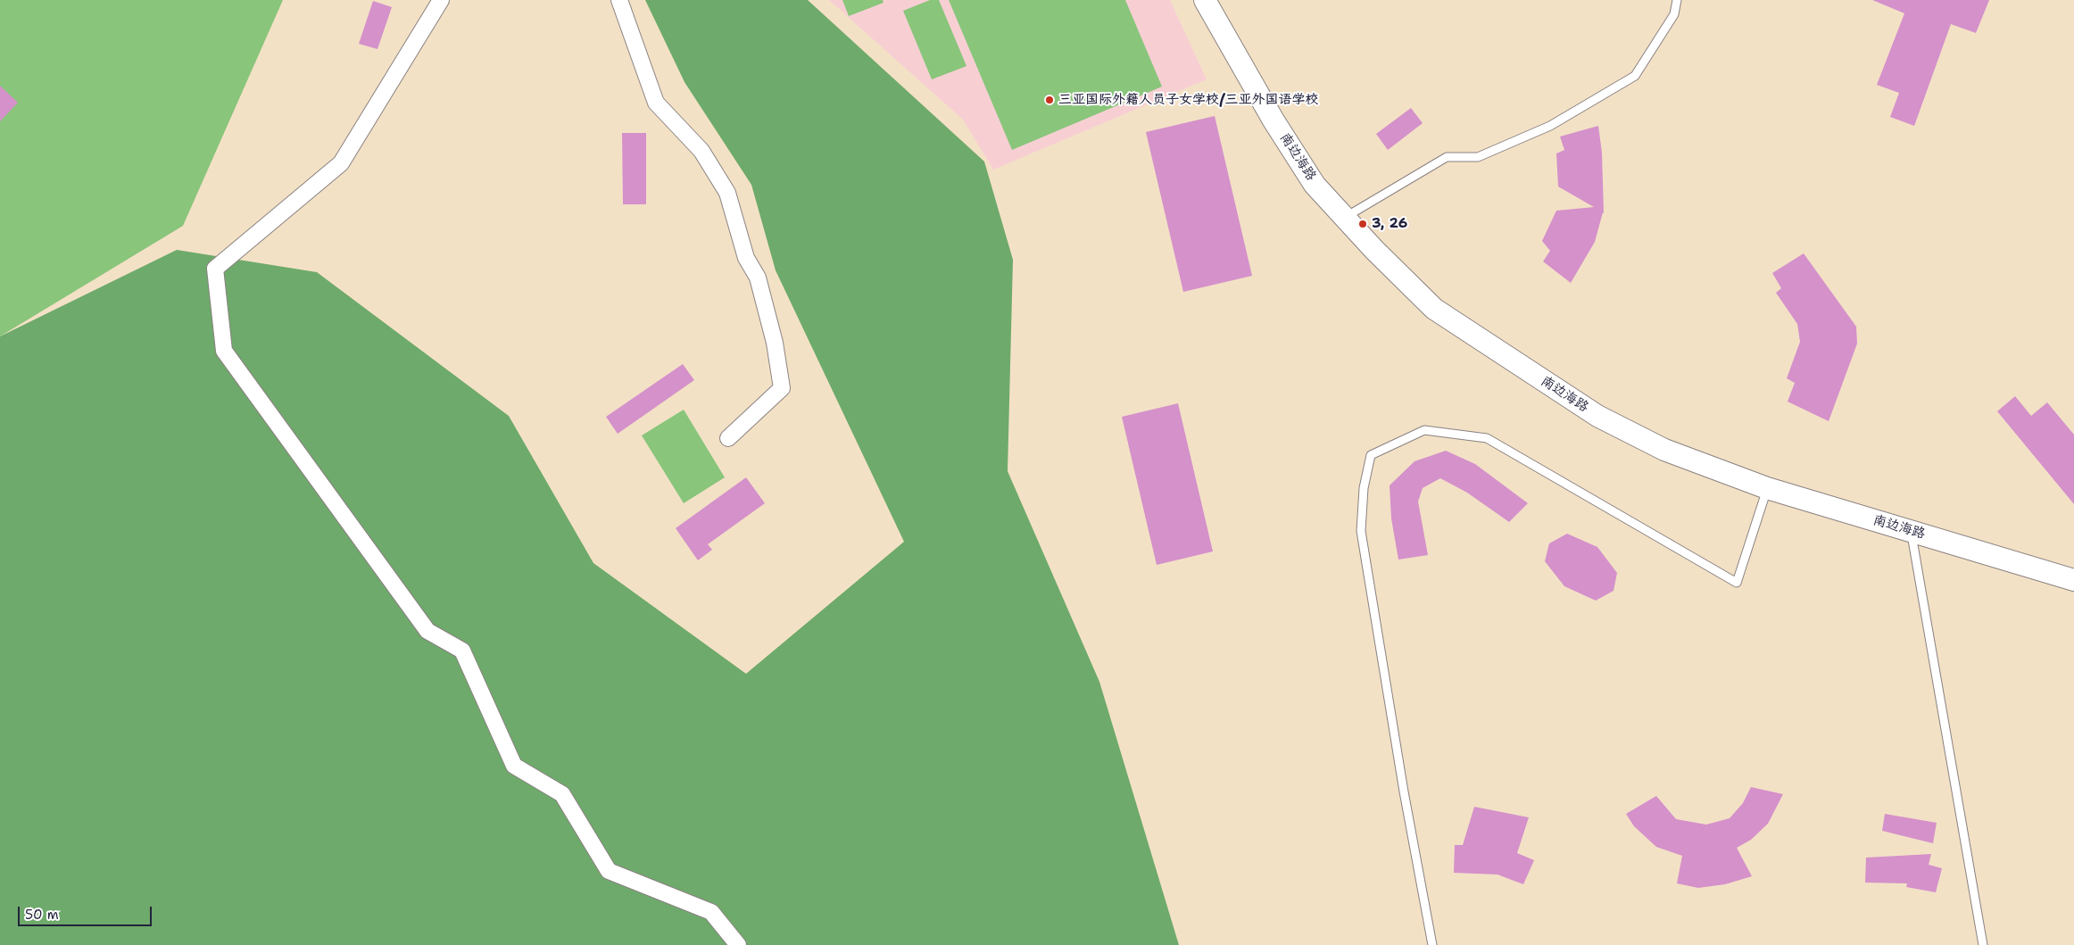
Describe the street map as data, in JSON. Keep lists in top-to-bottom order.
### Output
{
  "streets": {
    "street": ["南边海路"]
  },
  "places": ["三亚国际外籍人员子女学校/三亚外国语学校", "3, 26"],
  "scale_bar": "50 m"
}
